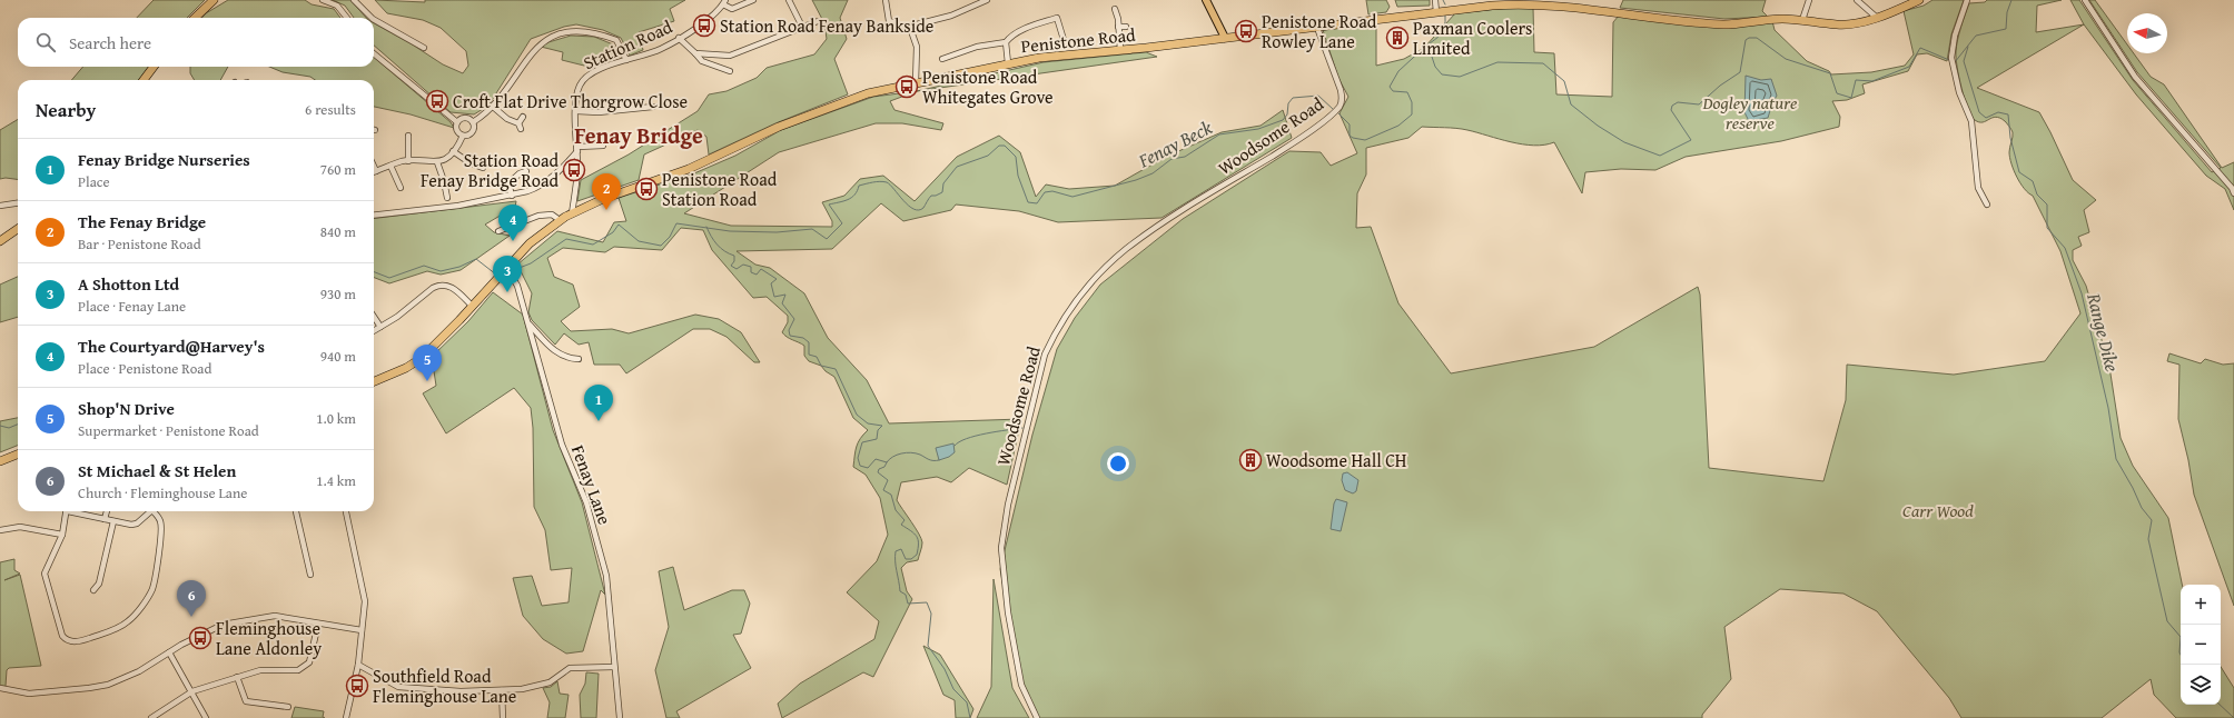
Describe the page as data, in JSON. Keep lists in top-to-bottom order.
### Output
{
  "streets": {
    "highway": ["Penistone Road"],
    "street": ["Station Road", "Woodsome Road", "Fenay Lane"]
  },
  "crossings": [
    ["Penistone Road", "Station Road"],
    ["Penistone Road", "Woodsome Road"],
    ["Penistone Road", "Fenay Lane"]
  ],
  "districts": ["Fenay Bridge"],
  "water": ["Fenay Beck", "Range Dike"],
  "parks": ["Dogley nature reserve", "Carr Wood"],
  "places": {
    "bus stop": [
      "Station Road Fenay Bankside",
      "Penistone Road Rowley Lane",
      "Penistone Road Whitegates Grove",
      "Croft Flat Drive Thorgrow Close",
      "Station Road Fenay Bridge Road",
      "Penistone Road Station Road",
      "Fleminghouse Lane Aldonley",
      "Southfield Road Fleminghouse Lane"
    ],
    "building": ["Paxman Coolers Limited", "Woodsome Hall CH"]
  },
  "north": "left",
  "page": {
    "search": "Search here",
    "heading": ["Nearby", "6 results"],
    "list": [
      {
        "mark": "1",
        "name": "Fenay Bridge Nurseries",
        "note": "Place",
        "value": "760 m"
      },
      {
        "mark": "2",
        "name": "The Fenay Bridge",
        "note": "Bar · Penistone Road",
        "value": "840 m"
      },
      {
        "mark": "3",
        "name": "A Shotton Ltd",
        "note": "Place · Fenay Lane",
        "value": "930 m"
      },
      {
        "mark": "4",
        "name": "The Courtyard@Harvey's",
        "note": "Place · Penistone Road",
        "value": "940 m"
      },
      {
        "mark": "5",
        "name": "Shop'N Drive",
        "note": "Supermarket · Penistone Road",
        "value": "1.0 km"
      },
      {
        "mark": "6",
        "name": "St Michael & St Helen",
        "note": "Church · Fleminghouse Lane",
        "value": "1.4 km"
      }
    ],
    "pins": [
      "2",
      "4",
      "3",
      "5",
      "1",
      "6"
    ],
    "map_buttons": ["+", "−"]
  }
}
